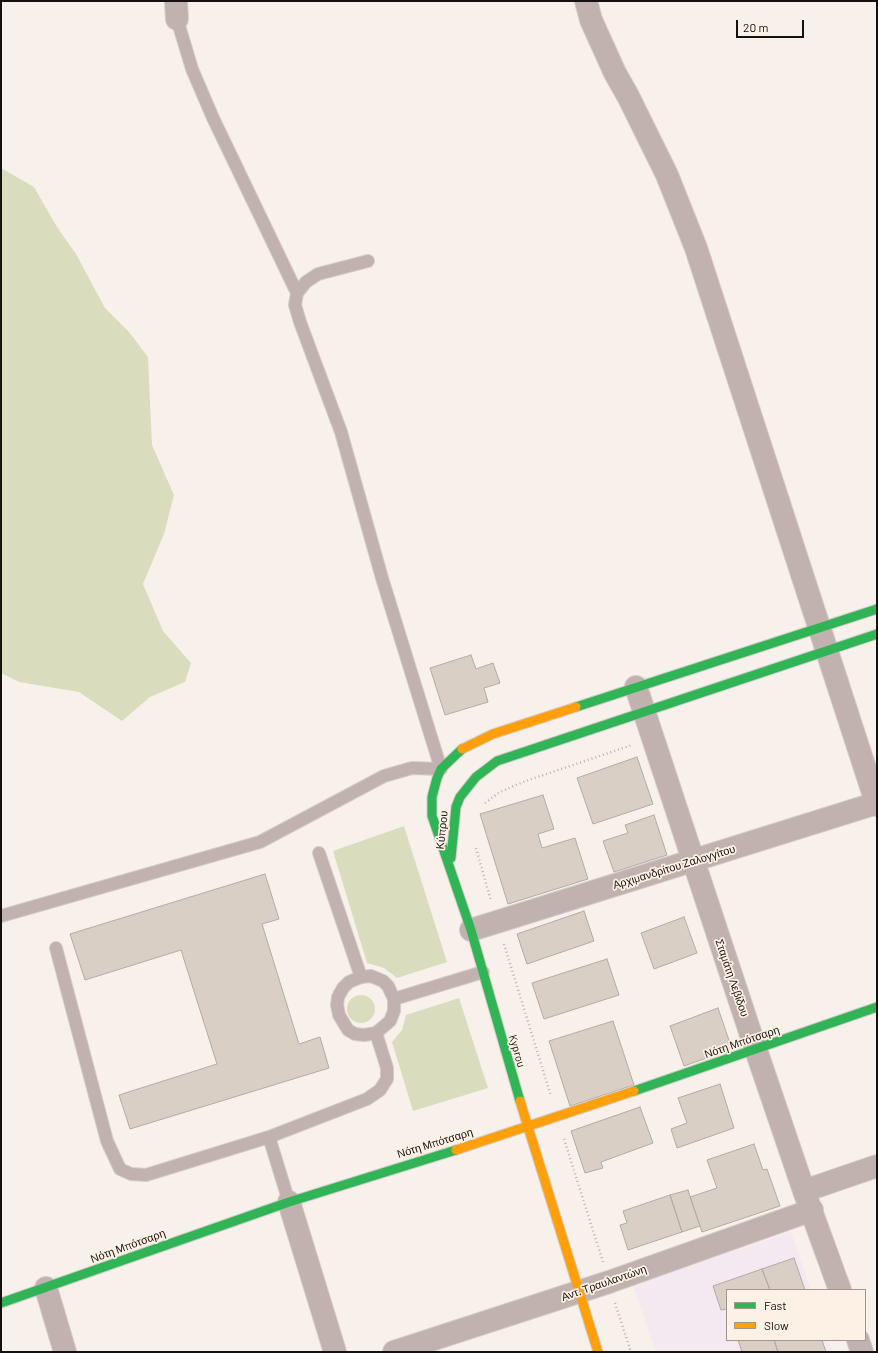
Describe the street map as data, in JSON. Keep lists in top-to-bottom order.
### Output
{
  "streets": {
    "main road": ["Κύπρου", "Νότη Μπότσαρη", "Kyprou"],
    "street": ["Αρχιμανδρίτου Ζαλογγίτου", "Σταμάτη Λεβίδου", "Αντ. Τραυλαντώνη"]
  },
  "crossings": [
    ["Κύπρου", "Σταμάτη Λεβίδου"],
    ["Κύπρου", "Kyprou"],
    ["Αρχιμανδρίτου Ζαλογγίτου", "Σταμάτη Λεβίδου"],
    ["Αρχιμανδρίτου Ζαλογγίτου", "Kyprou"],
    ["Σταμάτη Λεβίδου", "Νότη Μπότσαρη"],
    ["Σταμάτη Λεβίδου", "Kyprou"],
    ["Σταμάτη Λεβίδου", "Αντ. Τραυλαντώνη"],
    ["Νότη Μπότσαρη", "Kyprou"],
    ["Kyprou", "Αντ. Τραυλαντώνη"]
  ],
  "legend": ["Fast", "Slow"],
  "scale_bar": "20 m"
}
